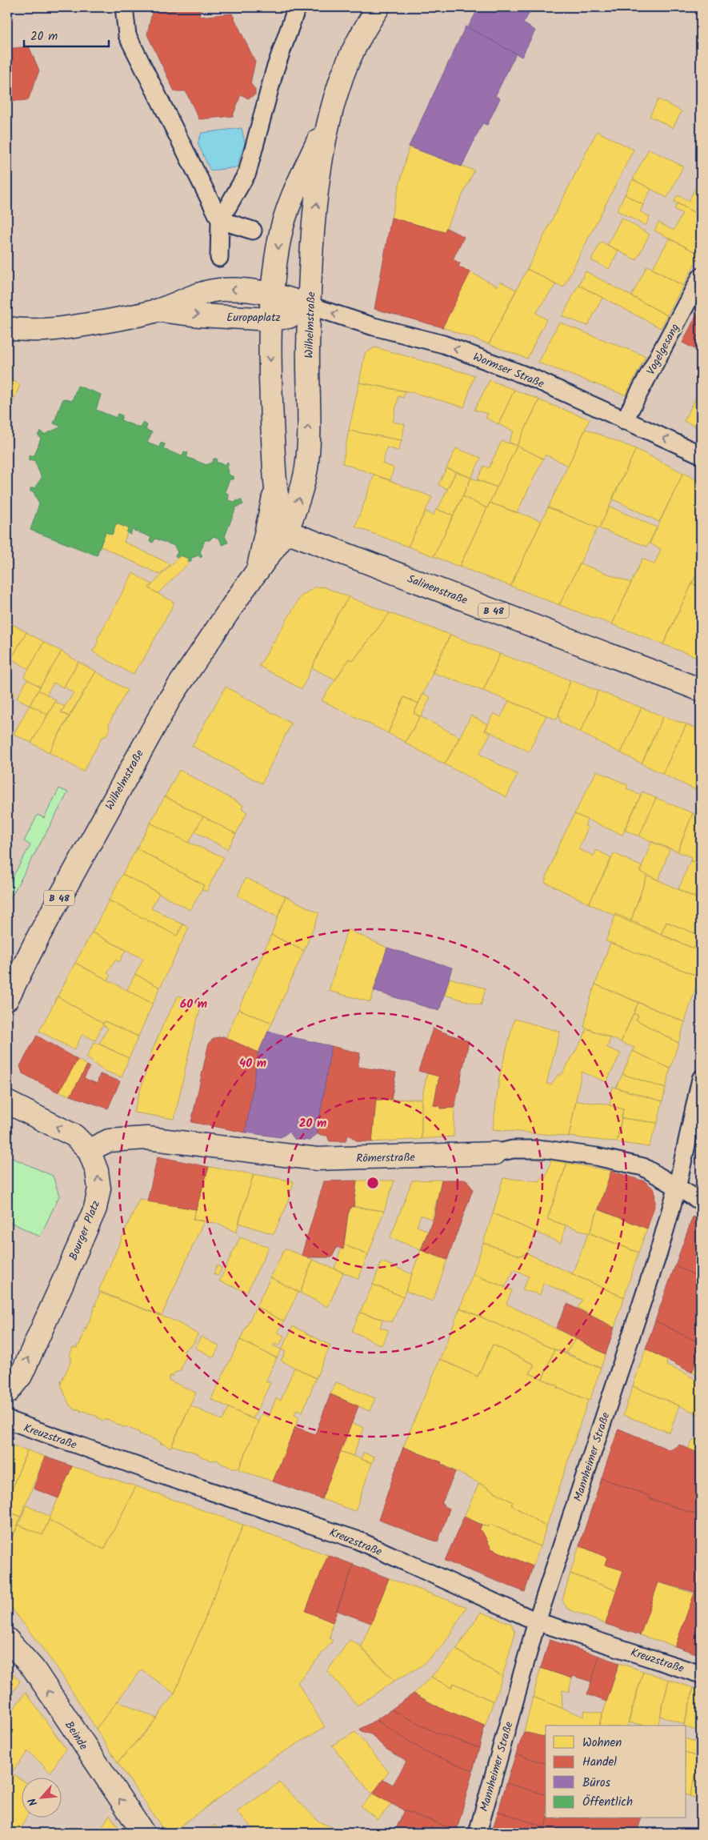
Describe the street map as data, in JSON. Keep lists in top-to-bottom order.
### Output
{
  "streets": {
    "main road": [
      "Europaplatz",
      "Wilhelmstraße",
      "Salinenstraße",
      "B 48",
      "Römerstraße",
      "Bourger Platz",
      "Beinde"
    ],
    "street": [
      "Vogelgesang",
      "Wormser Straße",
      "Kreuzstraße",
      "Mannheimer Straße"
    ]
  },
  "crossings": [
    ["Europaplatz", "Wilhelmstraße"],
    ["Europaplatz", "Wormser Straße"],
    ["Wilhelmstraße", "Wormser Straße"],
    ["Wilhelmstraße", "Salinenstraße"],
    ["Vogelgesang", "Wormser Straße"],
    ["Römerstraße", "Bourger Platz"],
    ["Römerstraße", "Mannheimer Straße"],
    ["Kreuzstraße", "Mannheimer Straße"]
  ],
  "one_way": ["Wormser Straße", "Bourger Platz", "Beinde"],
  "legend": [
    "Wohnen",
    "Handel",
    "Büros",
    "Öffentlich"
  ],
  "scale_bar": "20 m",
  "north": "bottom left",
  "rings": ["60 m", "40 m", "20 m"]
}
